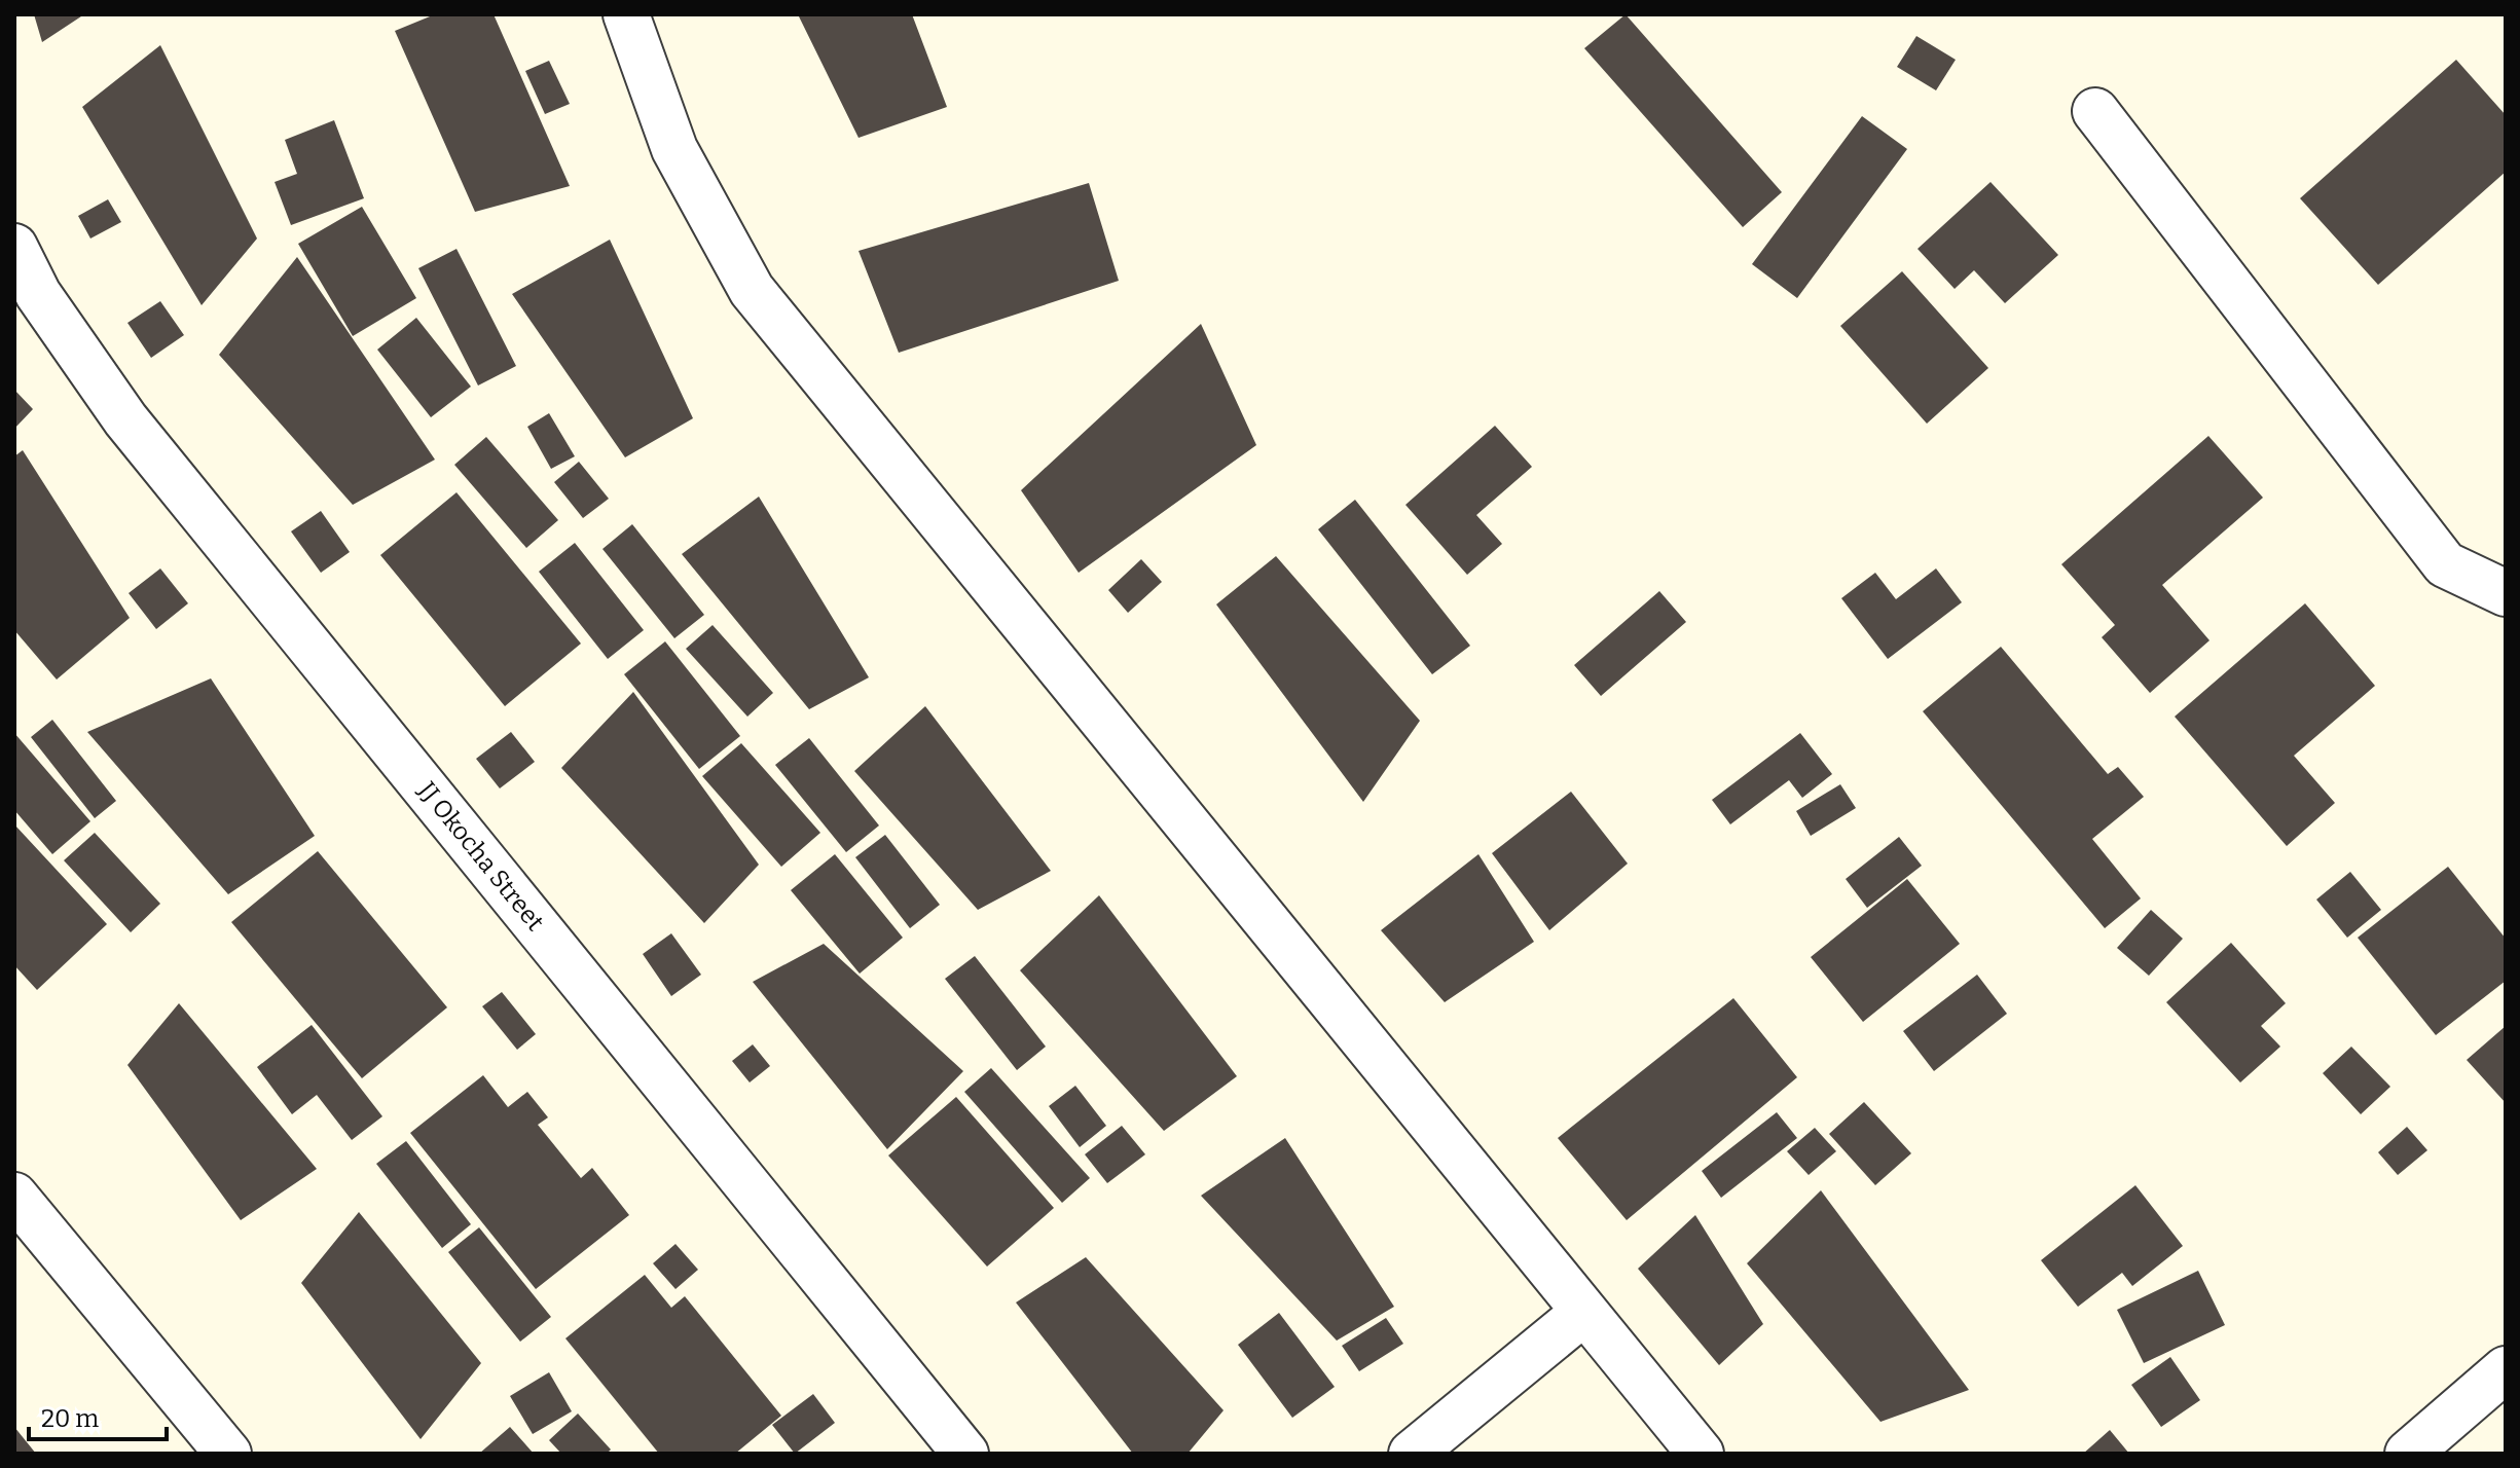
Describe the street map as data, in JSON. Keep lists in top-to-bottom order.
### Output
{
  "streets": {
    "street": ["JJ Okocha Street"]
  },
  "scale_bar": "20 m"
}
